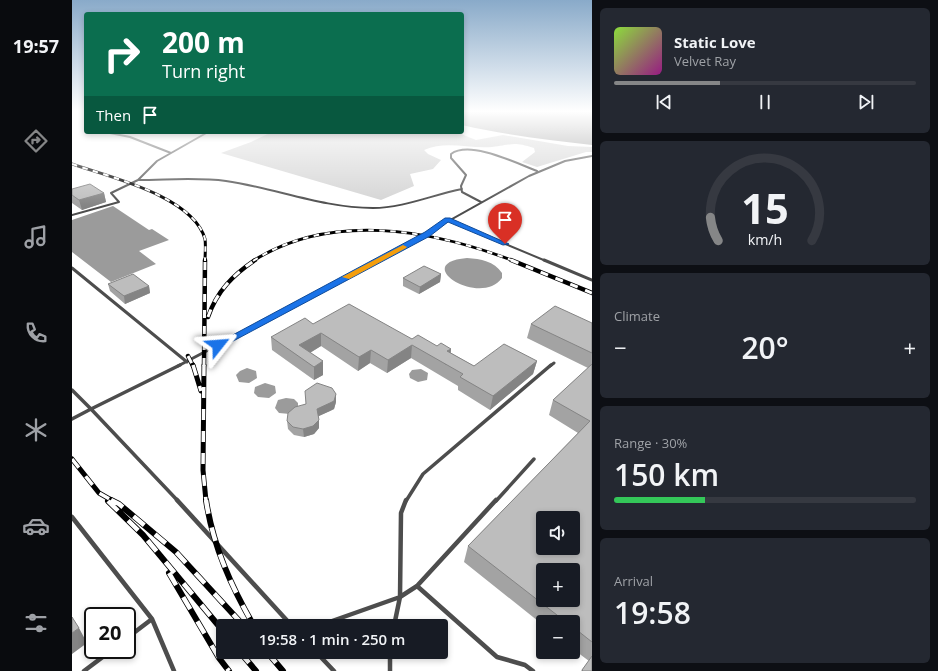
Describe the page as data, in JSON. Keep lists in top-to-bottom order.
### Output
{
  "page": {
    "tabs": "19:57",
    "turn": ["200 m", "Turn right"],
    "song": ["Static Love", "Velvet Ray"],
    "then": "Then",
    "tile": [
      "Climate",
      ["Range · 30%", "150 km"],
      ["Arrival", "19:58"]
    ],
    "heat": ["−", "20°", "+"],
    "map_buttons": ["+", "−"],
    "limit": "20",
    "trip": "19:58 · 1 min · 250 m",
    "gauge": ["15", "km/h"]
  }
}
